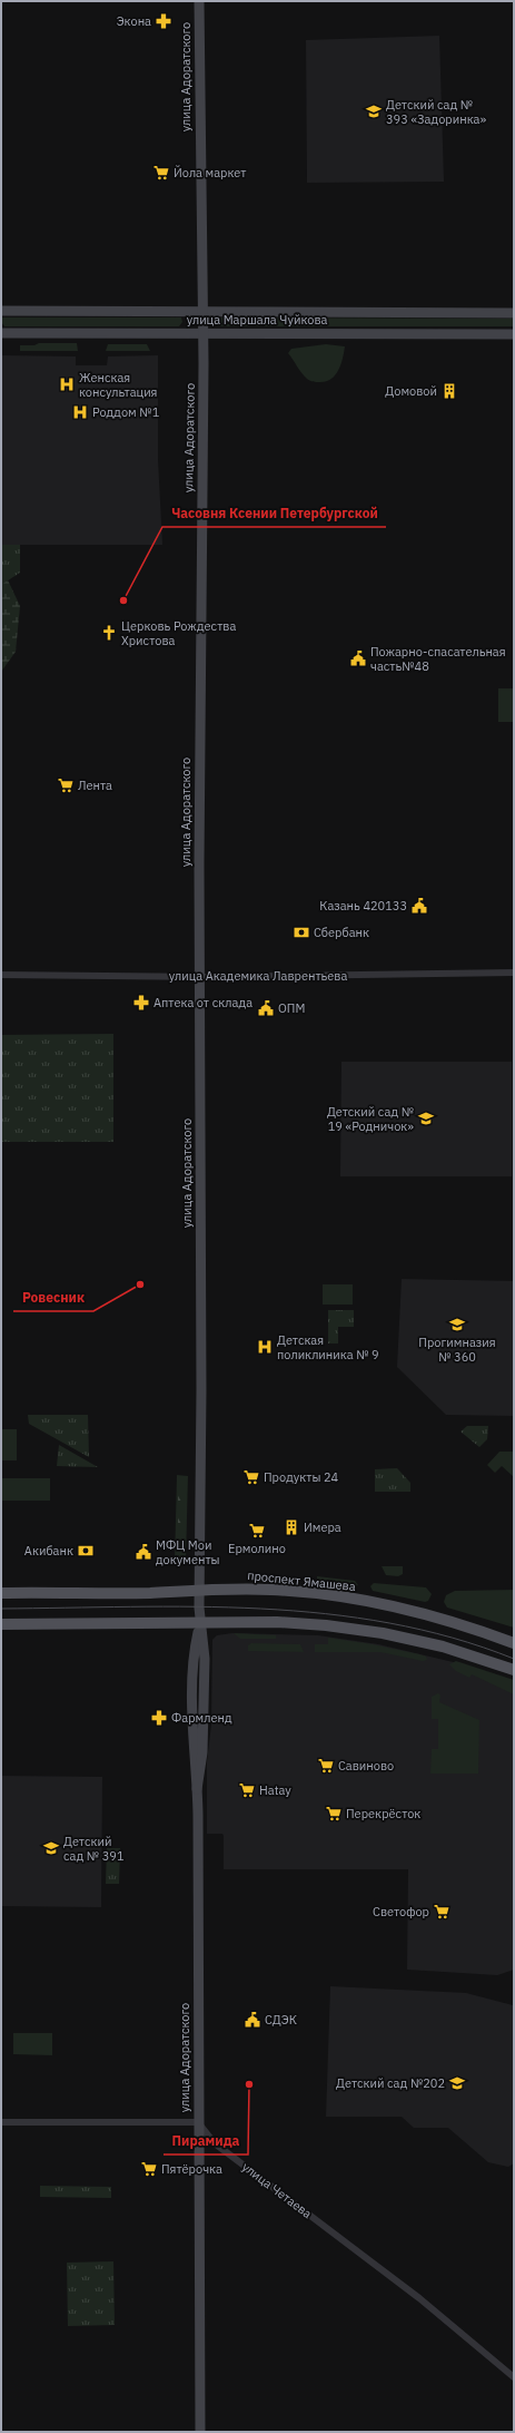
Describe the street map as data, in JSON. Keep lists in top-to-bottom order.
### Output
{
  "streets": {
    "main road": ["проспект Ямашева"],
    "street": [
      "улица Адоратского",
      "улица Маршала Чуйкова",
      "улица Академика Лаврентьева",
      "улица Четаева"
    ]
  },
  "crossings": [
    ["улица Адоратского", "улица Маршала Чуйкова"],
    ["улица Адоратского", "улица Академика Лаврентьева"],
    ["улица Адоратского", "проспект Ямашева"],
    ["улица Адоратского", "улица Четаева"]
  ],
  "places": {
    "pharmacy": ["Экона", "Аптека от склада", "Фармленд"],
    "school or university": [
      "Детский сад № 393 «Задоринка»",
      "Детский сад № 19 «Родничок»",
      "Прогимназия № 360",
      "Детский сад № 391",
      "Детский сад №202"
    ],
    "supermarket": [
      "Йола маркет",
      "Лента",
      "Продукты 24",
      "Ермолино",
      "Савиново",
      "Hatay",
      "Перекрёсток",
      "Светофор",
      "Пятёрочка"
    ],
    "hospital": ["Женская консультация", "Роддом №1", "Детская поликлиника № 9"],
    "building": ["Домовой", "Имера"],
    "other": ["Часовня Ксении Петербургской", "Ровесник", "Пирамида"],
    "church": ["Церковь Рождества Христова"],
    "public building": [
      "Пожарно-спасательная часть№48",
      "Казань 420133",
      "ОПМ",
      "МФЦ Мои документы",
      "СДЭК"
    ],
    "bank": ["Сбербанк", "Акибанк"]
  }
}
